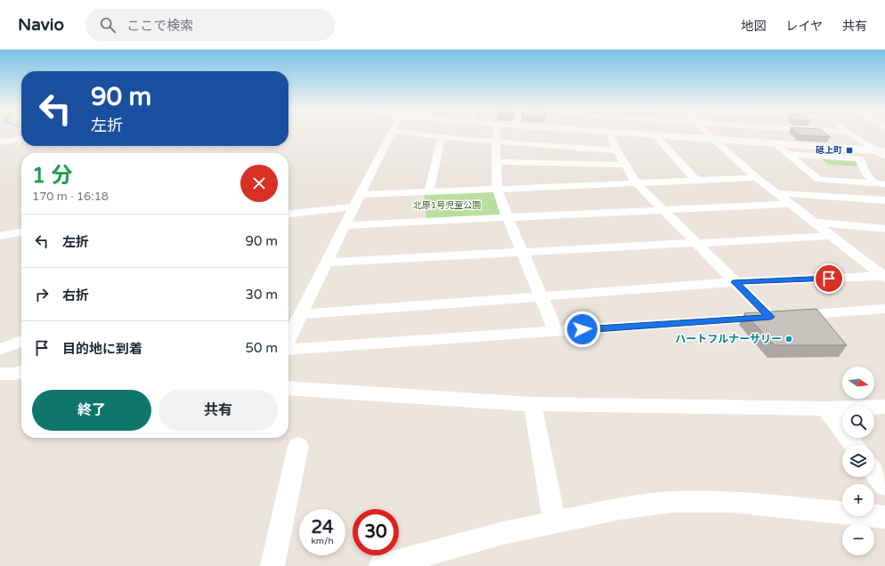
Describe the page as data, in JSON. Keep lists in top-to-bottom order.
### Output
{
  "parks": ["北原1号児童公園"],
  "places": {
    "transit": ["砥上町"],
    "other": ["ハートフルナーサリー"]
  },
  "north": "right",
  "page": {
    "header": "Navio",
    "search": "ここで検索",
    "nav": ["地図", "レイヤ", "共有"],
    "turn": ["90 m", "左折"],
    "heading": ["1 分", "170 m · 16:18"],
    "list": [
      {
        "name": "左折",
        "value": "90 m"
      },
      {
        "name": "右折",
        "value": "30 m"
      },
      {
        "name": "目的地に到着",
        "value": "50 m"
      }
    ],
    "map_buttons": ["+", "−"],
    "buttons": ["終了", "共有"],
    "speed": "24 km/h",
    "limit": "30"
  }
}
